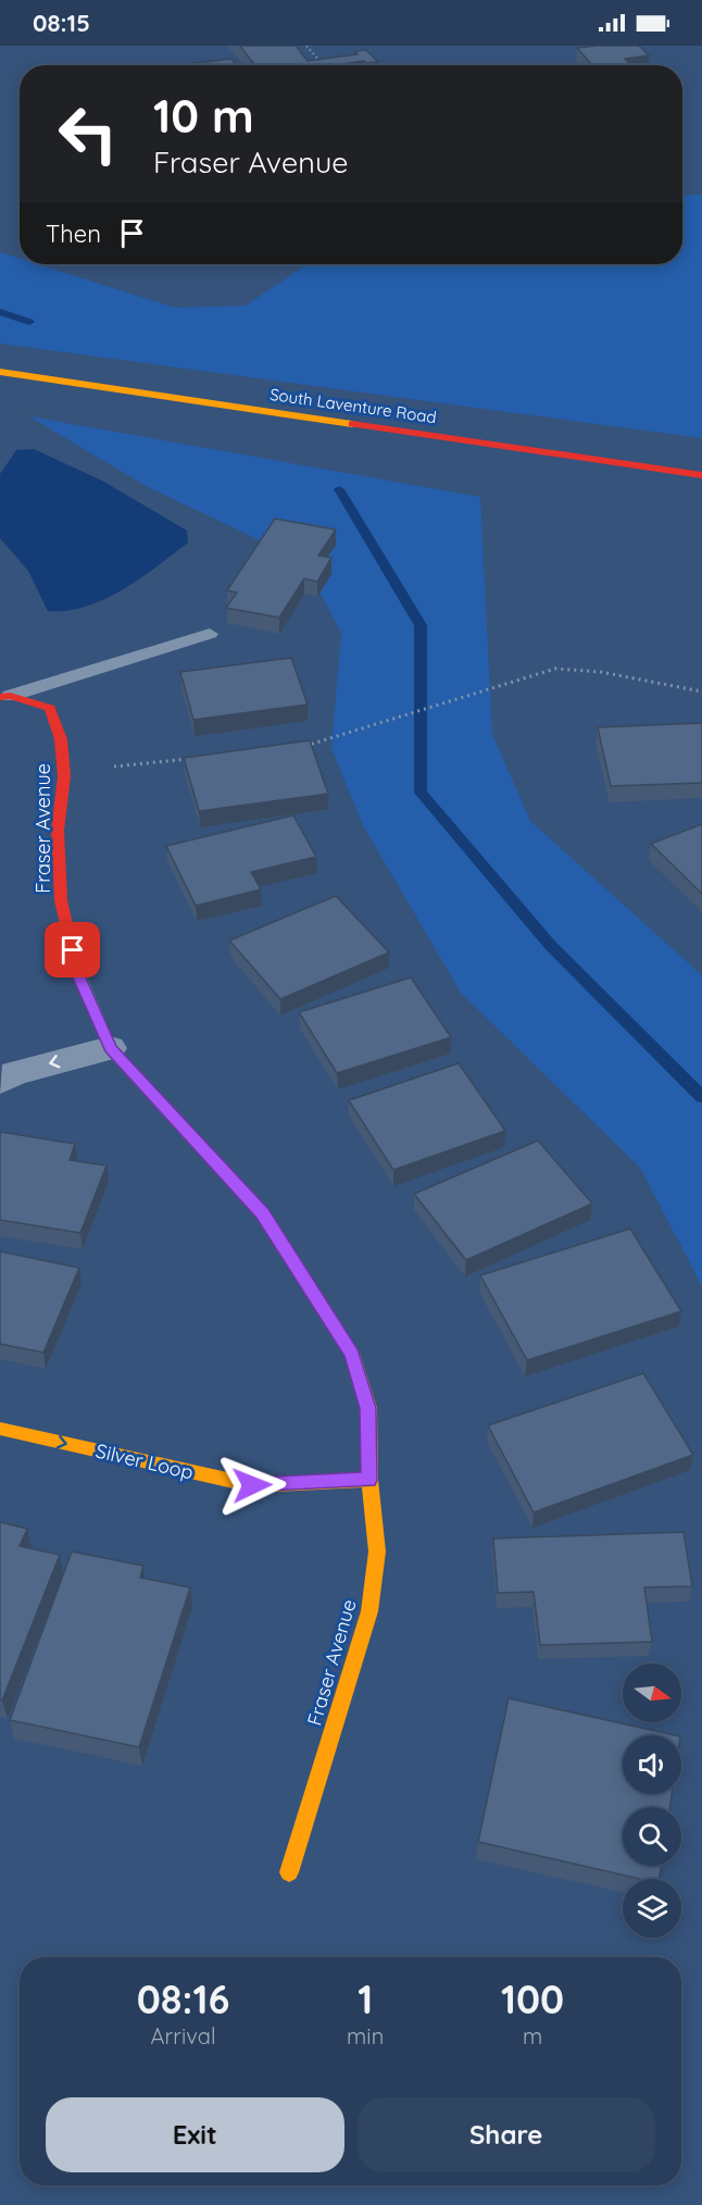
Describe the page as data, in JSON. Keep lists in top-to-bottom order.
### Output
{
  "streets": {
    "street": ["South Laventure Road", "Fraser Avenue", "Silver Loop"]
  },
  "crossings": [
    ["Fraser Avenue", "Silver Loop"]
  ],
  "one_way": ["Silver Loop"],
  "north": "right",
  "page": {
    "status": "08:15",
    "turn": ["10 m", "Fraser Avenue"],
    "then": "Then",
    "eta": [
      "08:16",
      "Arrival",
      "1",
      "min",
      "100",
      "m"
    ],
    "buttons": ["Exit", "Share"]
  }
}
